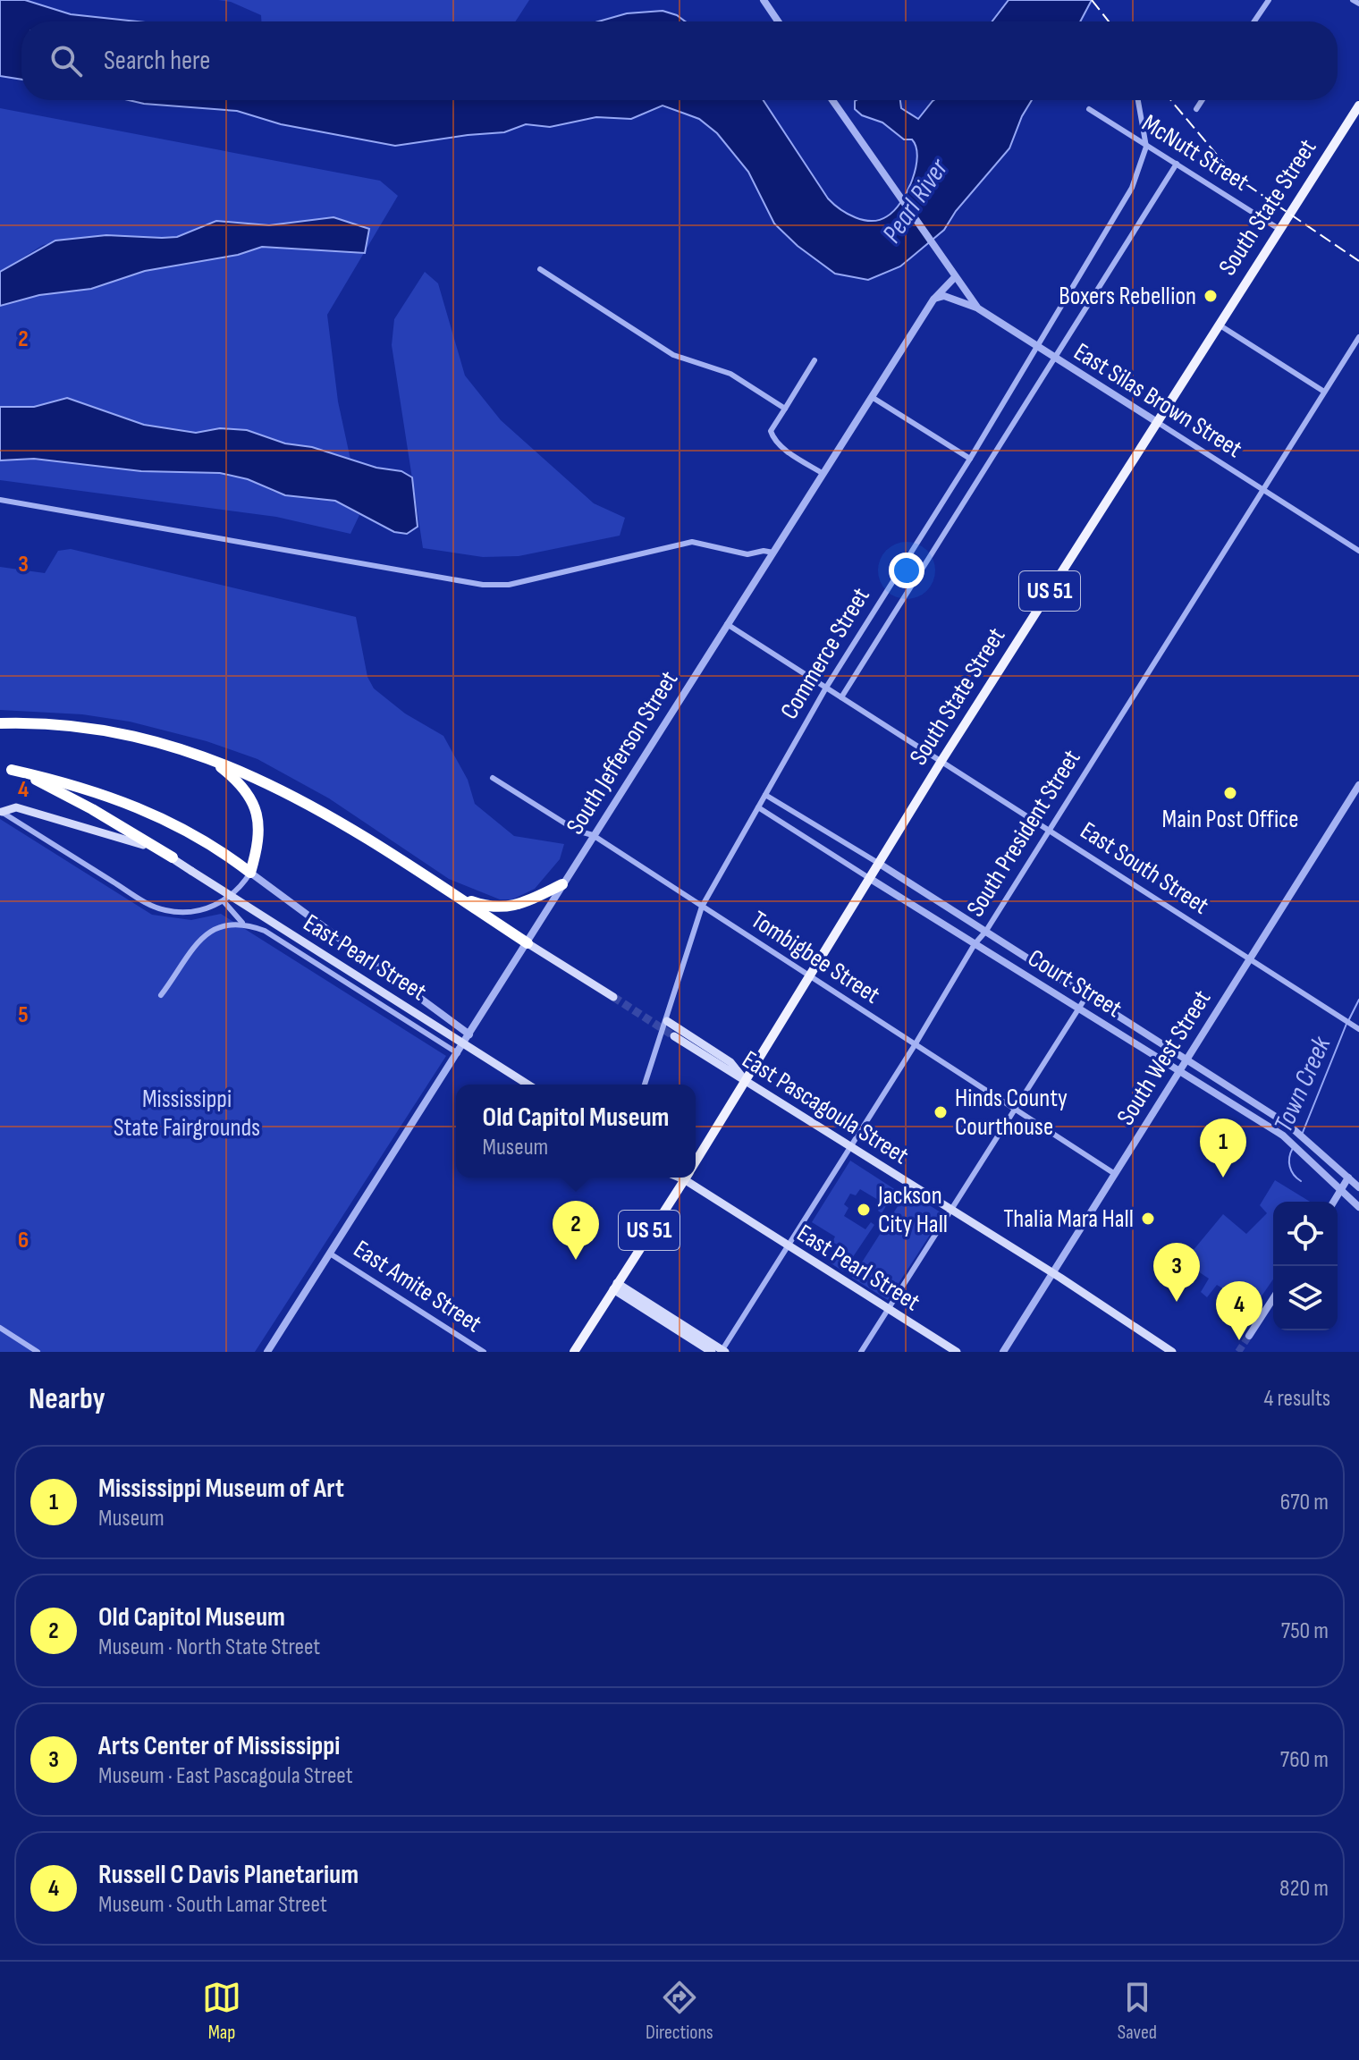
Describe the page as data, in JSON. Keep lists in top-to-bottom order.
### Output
{
  "streets": {
    "main road": [
      "South State Street",
      "US 51",
      "East Pearl Street",
      "East Pascagoula Street"
    ],
    "street": [
      "McNutt Street",
      "East Silas Brown Street",
      "Commerce Street",
      "South Jefferson Street",
      "South President Street",
      "East South Street",
      "Tombigbee Street",
      "Court Street",
      "South West Street",
      "East Amite Street"
    ]
  },
  "crossings": [
    ["McNutt Street", "South State Street"],
    ["McNutt Street", "Commerce Street"],
    ["South State Street", "East Silas Brown Street"],
    ["South State Street", "US 51"],
    ["South State Street", "East South Street"],
    ["South State Street", "Tombigbee Street"],
    ["South State Street", "Court Street"],
    ["South State Street", "East Pascagoula Street"],
    ["East Silas Brown Street", "Commerce Street"],
    ["East Silas Brown Street", "South Jefferson Street"],
    ["East Silas Brown Street", "South President Street"],
    ["Commerce Street", "East South Street"],
    ["Commerce Street", "Tombigbee Street"],
    ["Commerce Street", "Court Street"],
    ["South Jefferson Street", "East South Street"],
    ["South Jefferson Street", "Tombigbee Street"],
    ["South Jefferson Street", "East Amite Street"],
    ["South President Street", "East South Street"],
    ["South President Street", "East Pearl Street"],
    ["South President Street", "Tombigbee Street"],
    ["South President Street", "Court Street"],
    ["South President Street", "East Pascagoula Street"],
    ["East South Street", "South West Street"],
    ["Tombigbee Street", "South West Street"],
    ["Court Street", "South West Street"],
    ["South West Street", "East Pascagoula Street"]
  ],
  "water": ["Pearl River", "Town Creek"],
  "parks": ["Mississippi State Fairgrounds"],
  "places": [
    "Boxers Rebellion",
    "Main Post Office",
    "Hinds County Courthouse",
    "Jackson City Hall",
    "Thalia Mara Hall"
  ],
  "page": {
    "search": "Search here",
    "popup": ["Old Capitol Museum", "Museum"],
    "pins": [
      "1",
      "2",
      "3",
      "4"
    ],
    "heading": ["Nearby", "4 results"],
    "list": [
      {
        "mark": "1",
        "name": "Mississippi Museum of Art",
        "note": "Museum",
        "value": "670 m"
      },
      {
        "mark": "2",
        "name": "Old Capitol Museum",
        "note": "Museum · North State Street",
        "value": "750 m"
      },
      {
        "mark": "3",
        "name": "Arts Center of Mississippi",
        "note": "Museum · East Pascagoula Street",
        "value": "760 m"
      },
      {
        "mark": "4",
        "name": "Russell C Davis Planetarium",
        "note": "Museum · South Lamar Street",
        "value": "820 m"
      }
    ],
    "nav": ["Map", "Directions", "Saved"]
  },
  "grid": {
    "rows": [
      "2",
      "3",
      "4",
      "5",
      "6"
    ]
  }
}
